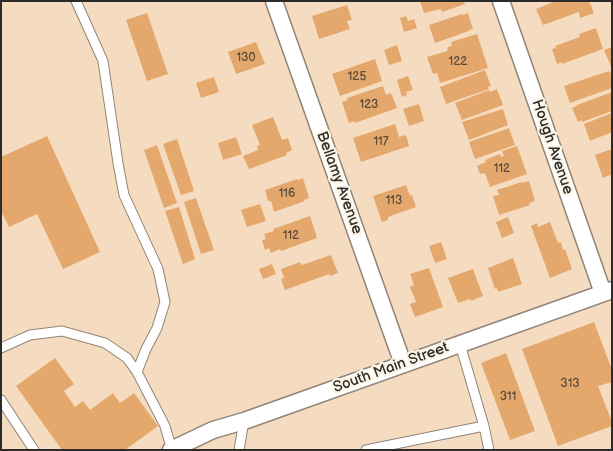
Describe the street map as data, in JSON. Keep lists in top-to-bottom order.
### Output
{
  "streets": {
    "street": ["Hough Avenue", "Bellamy Avenue", "South Main Street"]
  },
  "crossings": [
    ["Hough Avenue", "South Main Street"],
    ["Bellamy Avenue", "South Main Street"]
  ],
  "house_numbers": [
    "130",
    "122",
    "125",
    "123",
    "117",
    "112",
    "116",
    "113",
    "112",
    "313",
    "311"
  ]
}
